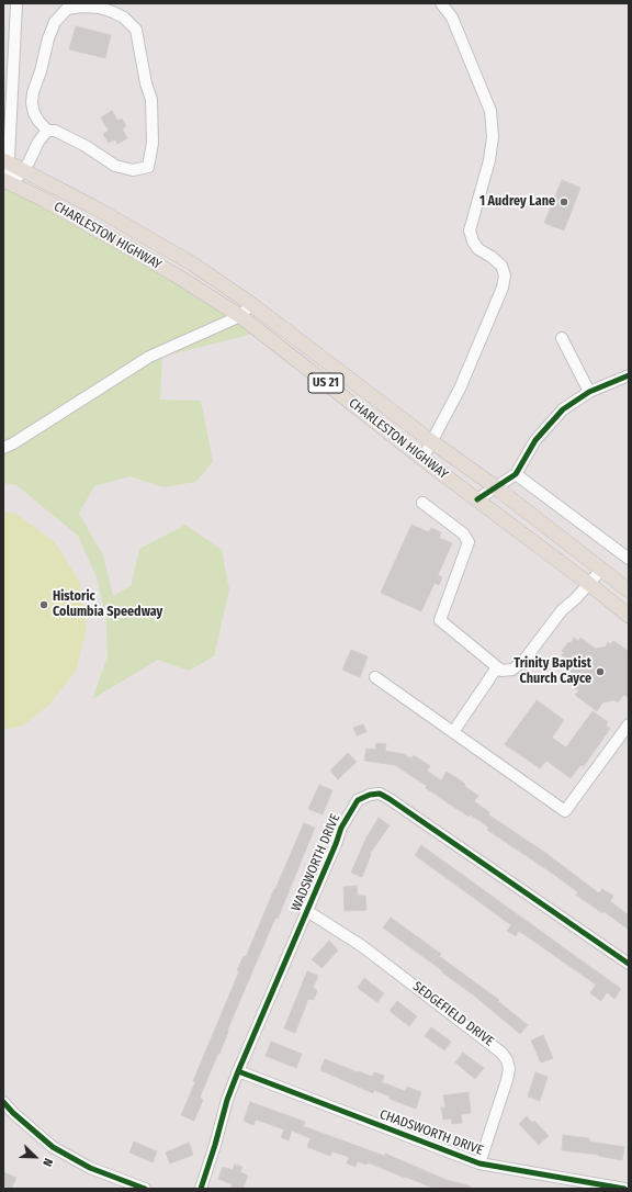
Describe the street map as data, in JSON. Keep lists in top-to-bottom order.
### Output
{
  "streets": {
    "main road": ["CHARLESTON HIGHWAY", "US 21"],
    "street": ["WADSWORTH DRIVE", "SEDGEFIELD DRIVE", "CHADSWORTH DRIVE"]
  },
  "crossings": [
    ["WADSWORTH DRIVE", "SEDGEFIELD DRIVE"],
    ["WADSWORTH DRIVE", "CHADSWORTH DRIVE"],
    ["SEDGEFIELD DRIVE", "CHADSWORTH DRIVE"]
  ],
  "places": ["1 Audrey Lane", "Historic Columbia Speedway", "Trinity Baptist Church Cayce"],
  "north": "bottom right"
}
